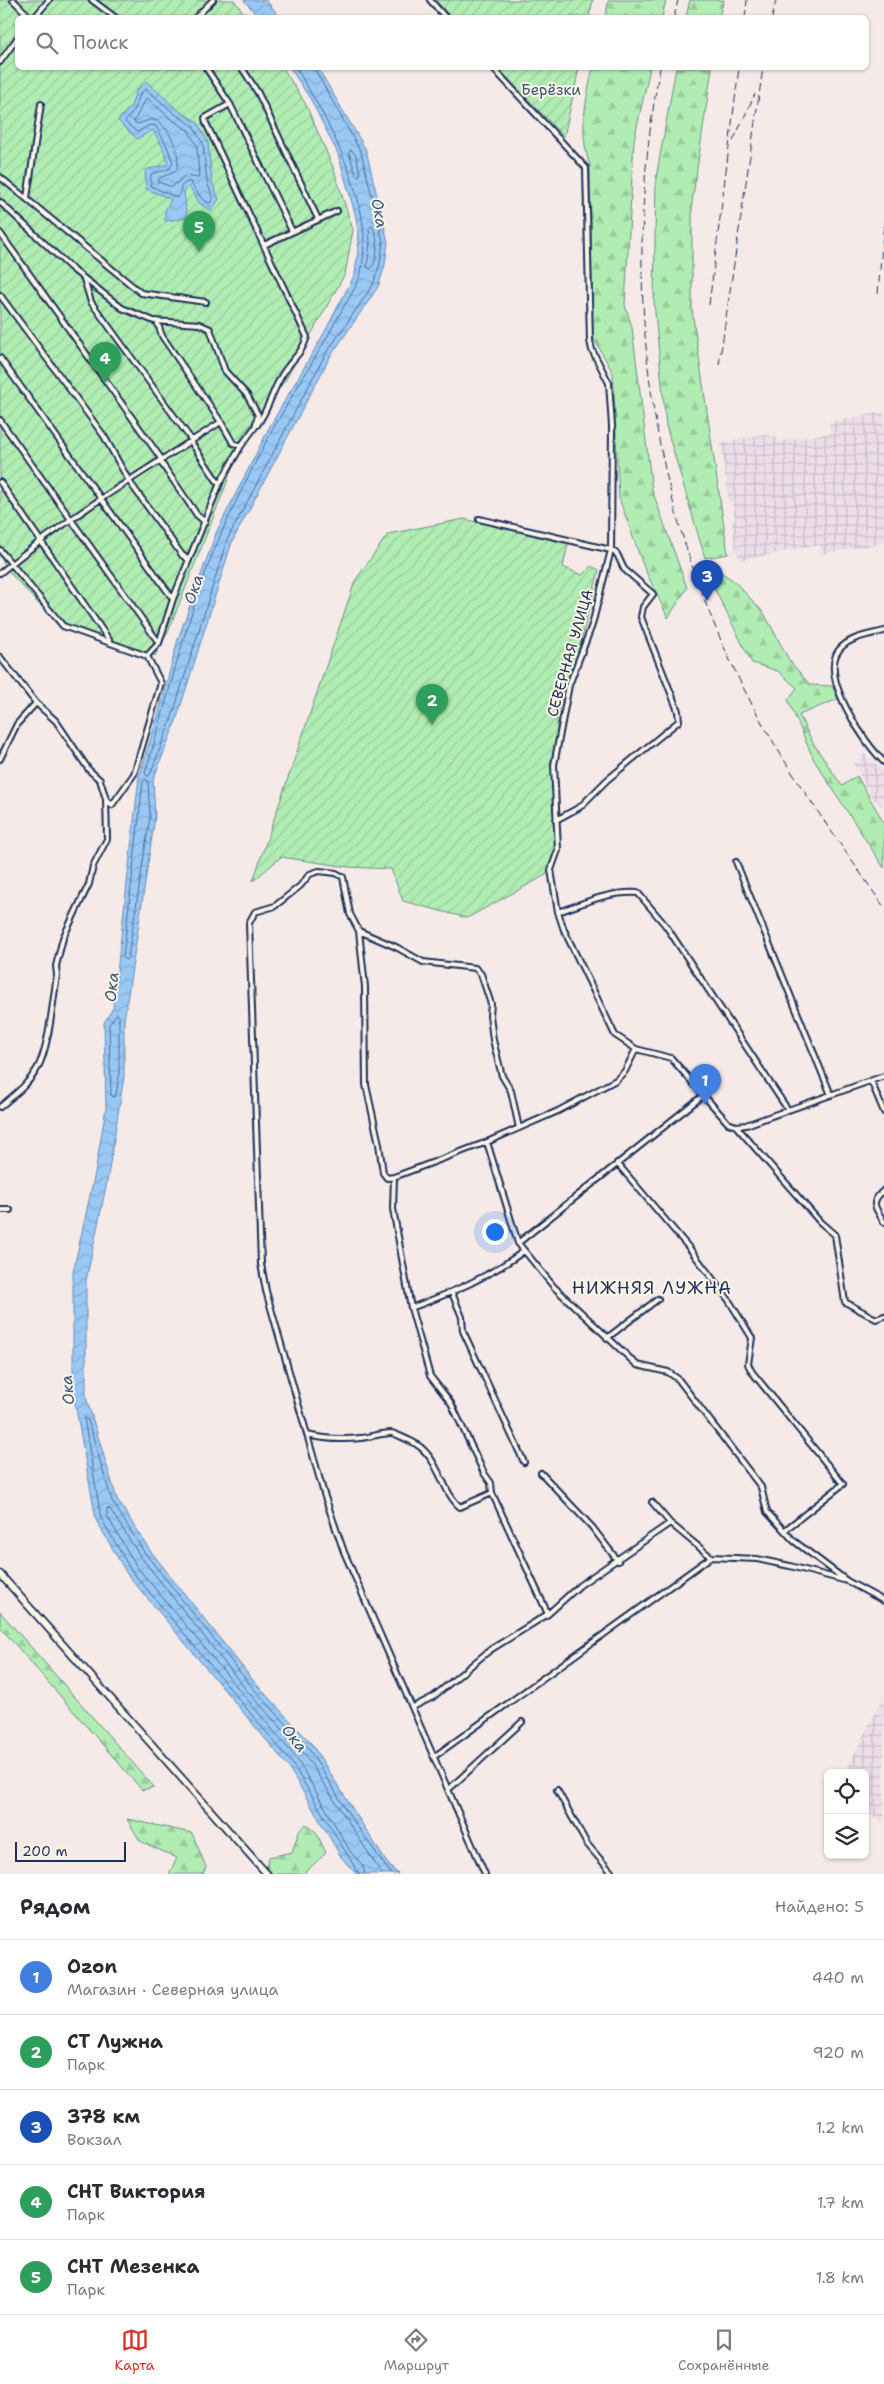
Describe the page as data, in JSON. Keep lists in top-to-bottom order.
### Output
{
  "streets": {
    "street": ["СЕВЕРНАЯ УЛИЦА"]
  },
  "districts": ["НИЖНЯЯ ЛУЖНА"],
  "water": ["Ока"],
  "parks": ["Берёзки"],
  "scale_bar": "200 m",
  "page": {
    "search": "Поиск",
    "pins": [
      "5",
      "4",
      "3",
      "2",
      "1"
    ],
    "scale": "200 m",
    "heading": ["Рядом", "Найдено: 5"],
    "list": [
      {
        "mark": "1",
        "name": "Ozon",
        "note": "Магазин · Северная улица",
        "value": "440 m"
      },
      {
        "mark": "2",
        "name": "СТ Лужна",
        "note": "Парк",
        "value": "920 m"
      },
      {
        "mark": "3",
        "name": "378 км",
        "note": "Вокзал",
        "value": "1.2 km"
      },
      {
        "mark": "4",
        "name": "СНТ Виктория",
        "note": "Парк",
        "value": "1.7 km"
      },
      {
        "mark": "5",
        "name": "СНТ Мезенка",
        "note": "Парк",
        "value": "1.8 km"
      }
    ],
    "nav": ["Карта", "Маршрут", "Сохранённые"]
  }
}
